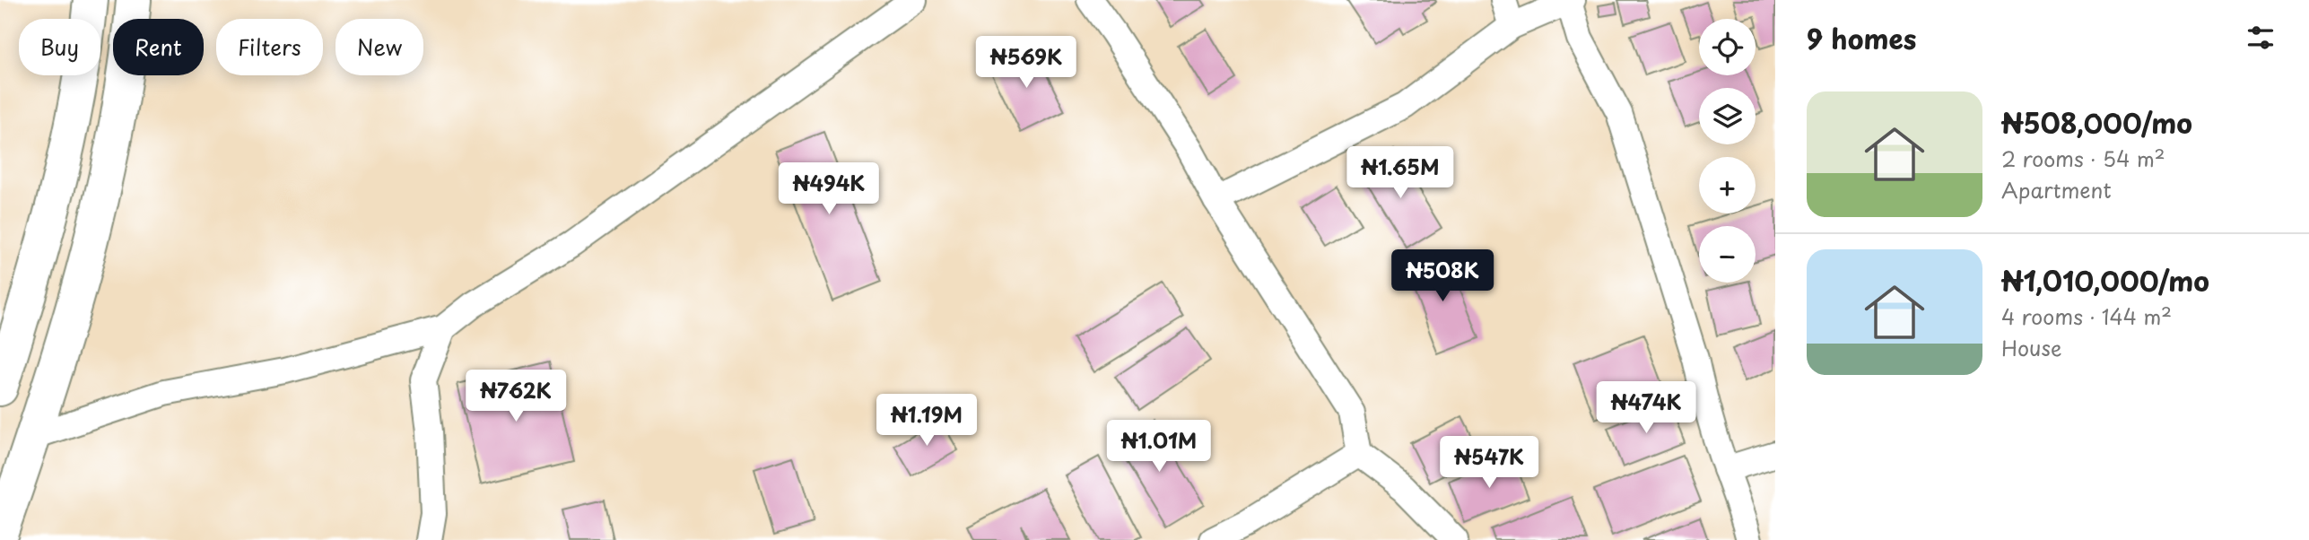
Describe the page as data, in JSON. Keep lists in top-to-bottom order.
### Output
{
  "page": {
    "heading": "9 homes",
    "map_buttons": ["+", "−"],
    "chip": [
      "Buy",
      "Rent",
      "Filters",
      "New"
    ],
    "price": [
      "₦569K",
      "₦1.65M",
      "₦494K",
      "₦508K",
      "₦762K",
      "₦474K",
      "₦1.19M",
      "₦1.01M",
      "₦547K"
    ],
    "list": [
      {
        "name": "₦508,000/mo",
        "note": "2 rooms · 54 m² · Apartment"
      },
      {
        "name": "₦1,010,000/mo",
        "note": "4 rooms · 144 m² · House"
      }
    ]
  }
}
